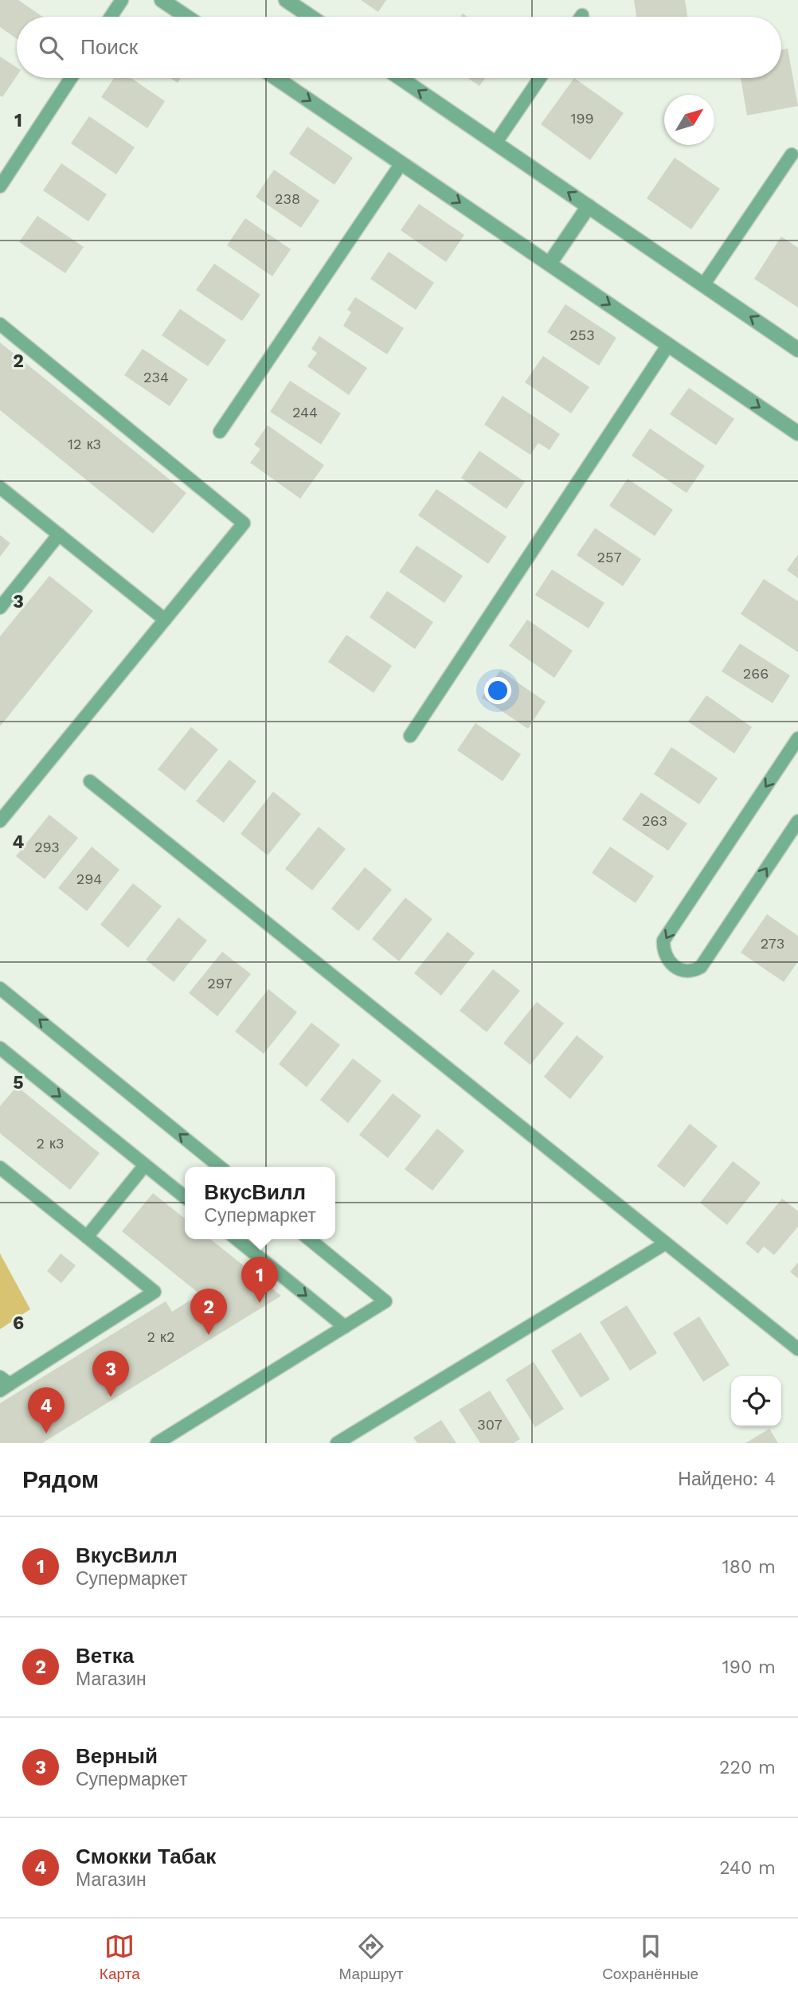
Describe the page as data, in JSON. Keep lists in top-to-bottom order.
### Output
{
  "house_numbers": [
    "199",
    "238",
    "253",
    "234",
    "244",
    "12 к3",
    "257",
    "266",
    "263",
    "293",
    "294",
    "273",
    "297",
    "2 к3",
    "2 к2",
    "307"
  ],
  "north": "top right",
  "page": {
    "search": "Поиск",
    "popup": ["ВкусВилл", "Супермаркет"],
    "pins": [
      "1",
      "2",
      "3",
      "4"
    ],
    "heading": ["Рядом", "Найдено: 4"],
    "list": [
      {
        "mark": "1",
        "name": "ВкусВилл",
        "note": "Супермаркет",
        "value": "180 m"
      },
      {
        "mark": "2",
        "name": "Ветка",
        "note": "Магазин",
        "value": "190 m"
      },
      {
        "mark": "3",
        "name": "Верный",
        "note": "Супермаркет",
        "value": "220 m"
      },
      {
        "mark": "4",
        "name": "Смокки Табак",
        "note": "Магазин",
        "value": "240 m"
      }
    ],
    "nav": ["Карта", "Маршрут", "Сохранённые"]
  },
  "grid": {
    "rows": [
      "1",
      "2",
      "3",
      "4",
      "5",
      "6"
    ]
  }
}
